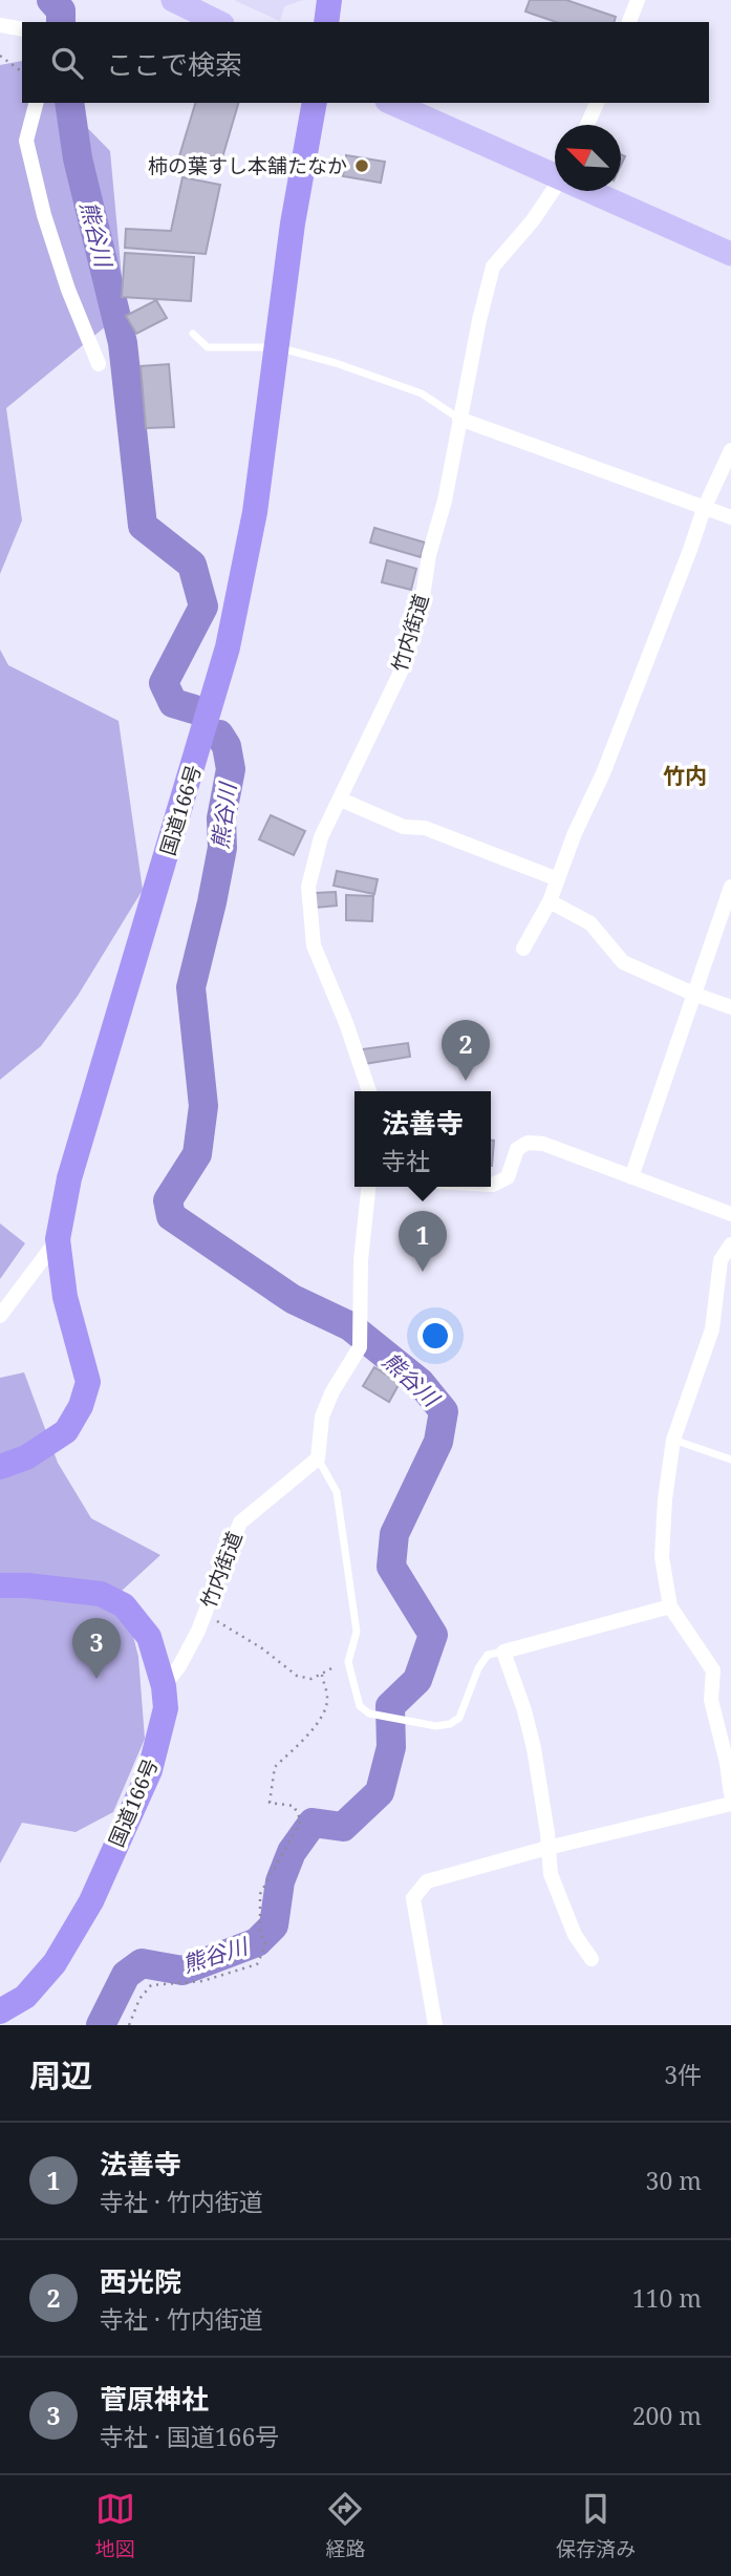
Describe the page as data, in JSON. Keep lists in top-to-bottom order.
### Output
{
  "streets": {
    "highway": ["国道166号"],
    "street": ["竹内街道"]
  },
  "crossings": [
    ["竹内街道", "国道166号"]
  ],
  "districts": ["竹内"],
  "water": ["熊谷川"],
  "places": ["柿の葉すし本舗たなか"],
  "north": "top left",
  "page": {
    "search": "ここで検索",
    "pins": ["2", "1", "3"],
    "popup": ["法善寺", "寺社"],
    "heading": ["周辺", "3件"],
    "list": [
      {
        "mark": "1",
        "name": "法善寺",
        "note": "寺社 · 竹内街道",
        "value": "30 m"
      },
      {
        "mark": "2",
        "name": "西光院",
        "note": "寺社 · 竹内街道",
        "value": "110 m"
      },
      {
        "mark": "3",
        "name": "菅原神社",
        "note": "寺社 · 国道166号",
        "value": "200 m"
      }
    ],
    "nav": ["地図", "経路", "保存済み"]
  }
}
